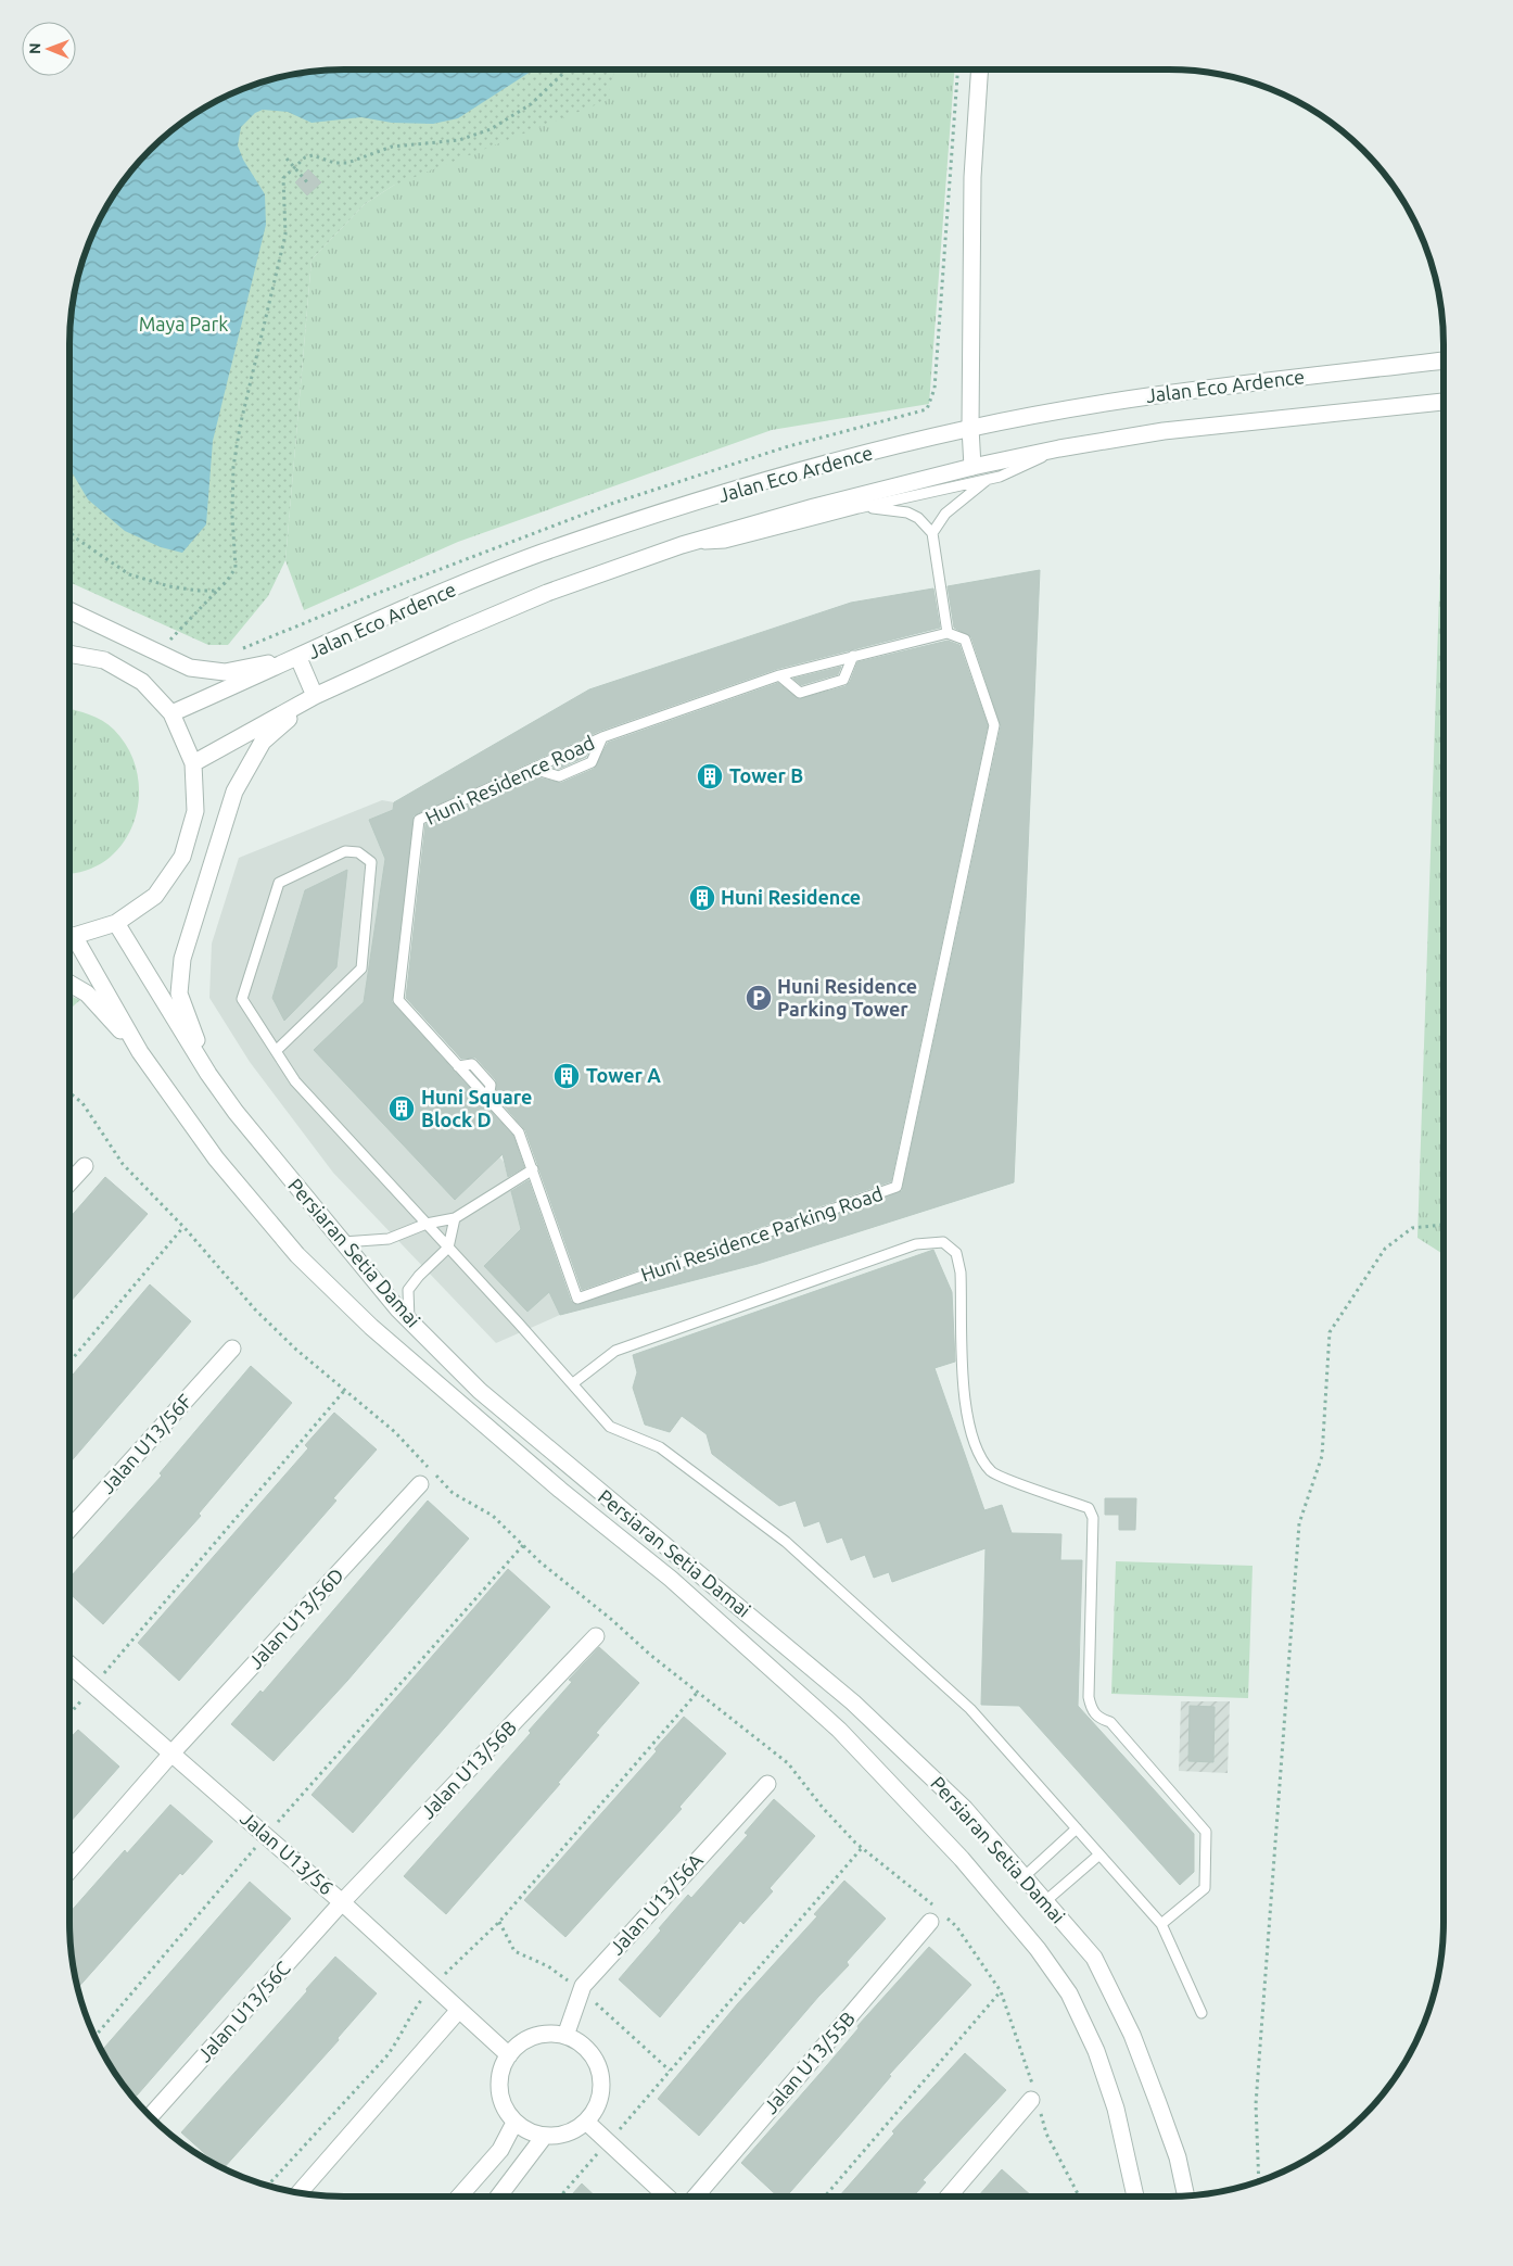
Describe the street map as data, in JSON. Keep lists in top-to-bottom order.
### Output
{
  "streets": {
    "street": [
      "Jalan Eco Ardence",
      "Persiaran Setia Damai",
      "Jalan U13/56F",
      "Jalan U13/56D",
      "Jalan U13/56B",
      "Jalan U13/56",
      "Jalan U13/56A",
      "Jalan U13/56C",
      "Jalan U13/55B"
    ],
    "lane": ["Huni Residence Road", "Huni Residence Parking Road"]
  },
  "crossings": [
    ["Huni Residence Road", "Huni Residence Parking Road"],
    ["Jalan U13/56D", "Jalan U13/56"],
    ["Jalan U13/56B", "Jalan U13/56"],
    ["Jalan U13/56B", "Jalan U13/56C"],
    ["Jalan U13/56", "Jalan U13/56A"],
    ["Jalan U13/56", "Jalan U13/56C"]
  ],
  "parks": ["Maya Park"],
  "places": {
    "building": [
      "Tower B",
      "Huni Residence",
      "Tower A",
      "Huni Square Block D"
    ],
    "parking": ["Huni Residence Parking Tower"]
  },
  "north": "left"
}
